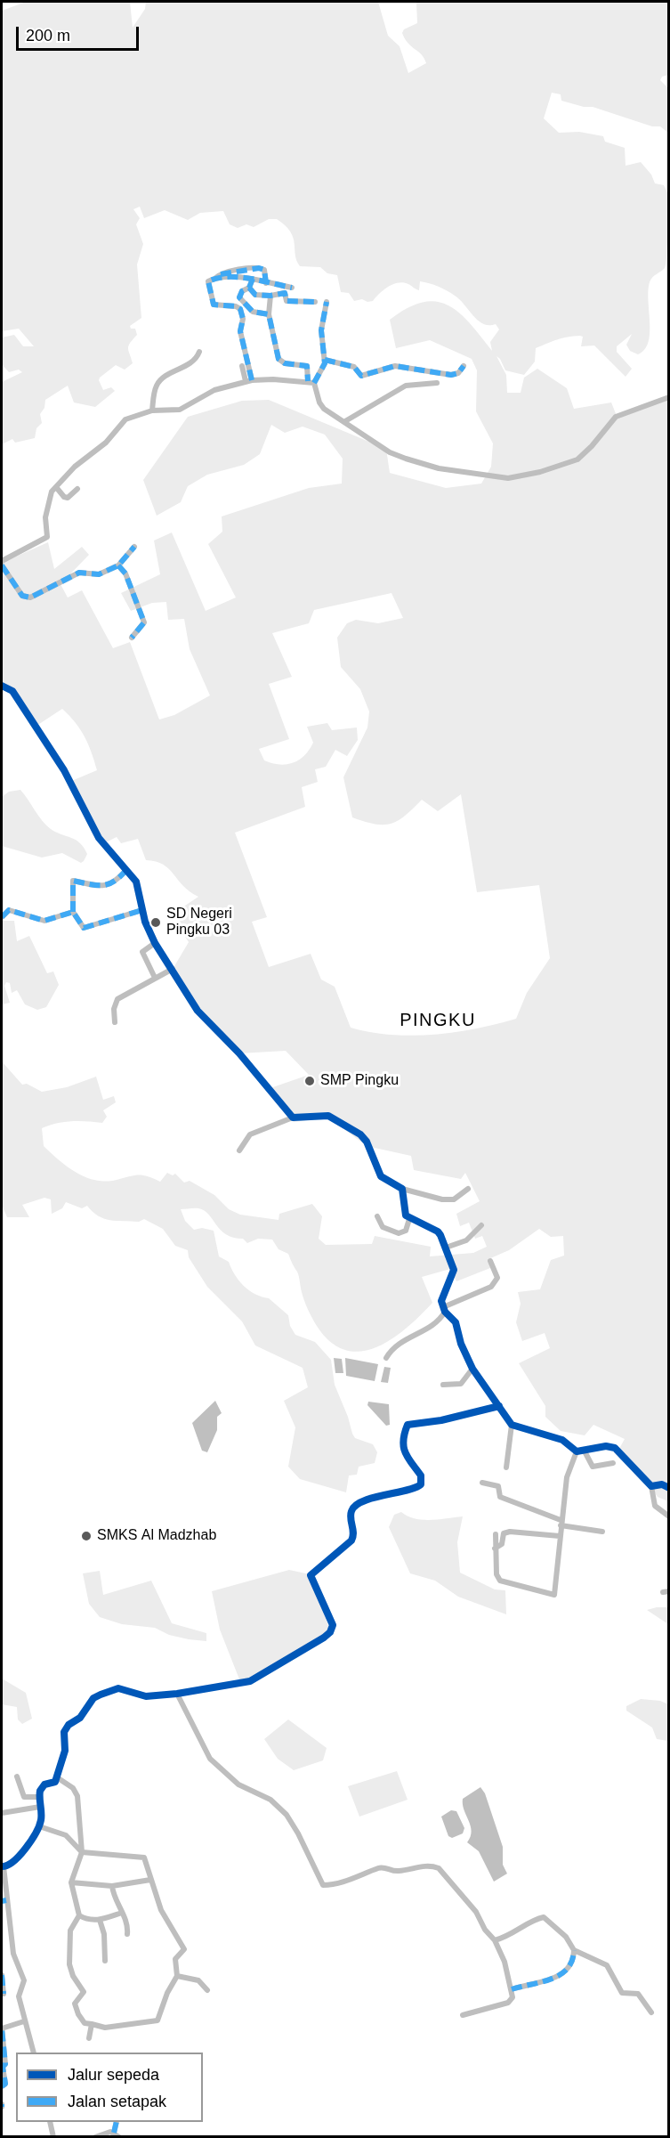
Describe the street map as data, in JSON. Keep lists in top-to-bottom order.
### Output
{
  "districts": ["PINGKU"],
  "places": ["SD Negeri Pingku 03", "SMP Pingku", "SMKS Al Madzhab"],
  "legend": ["Jalur sepeda", "Jalan setapak"],
  "scale_bar": "200 m"
}
